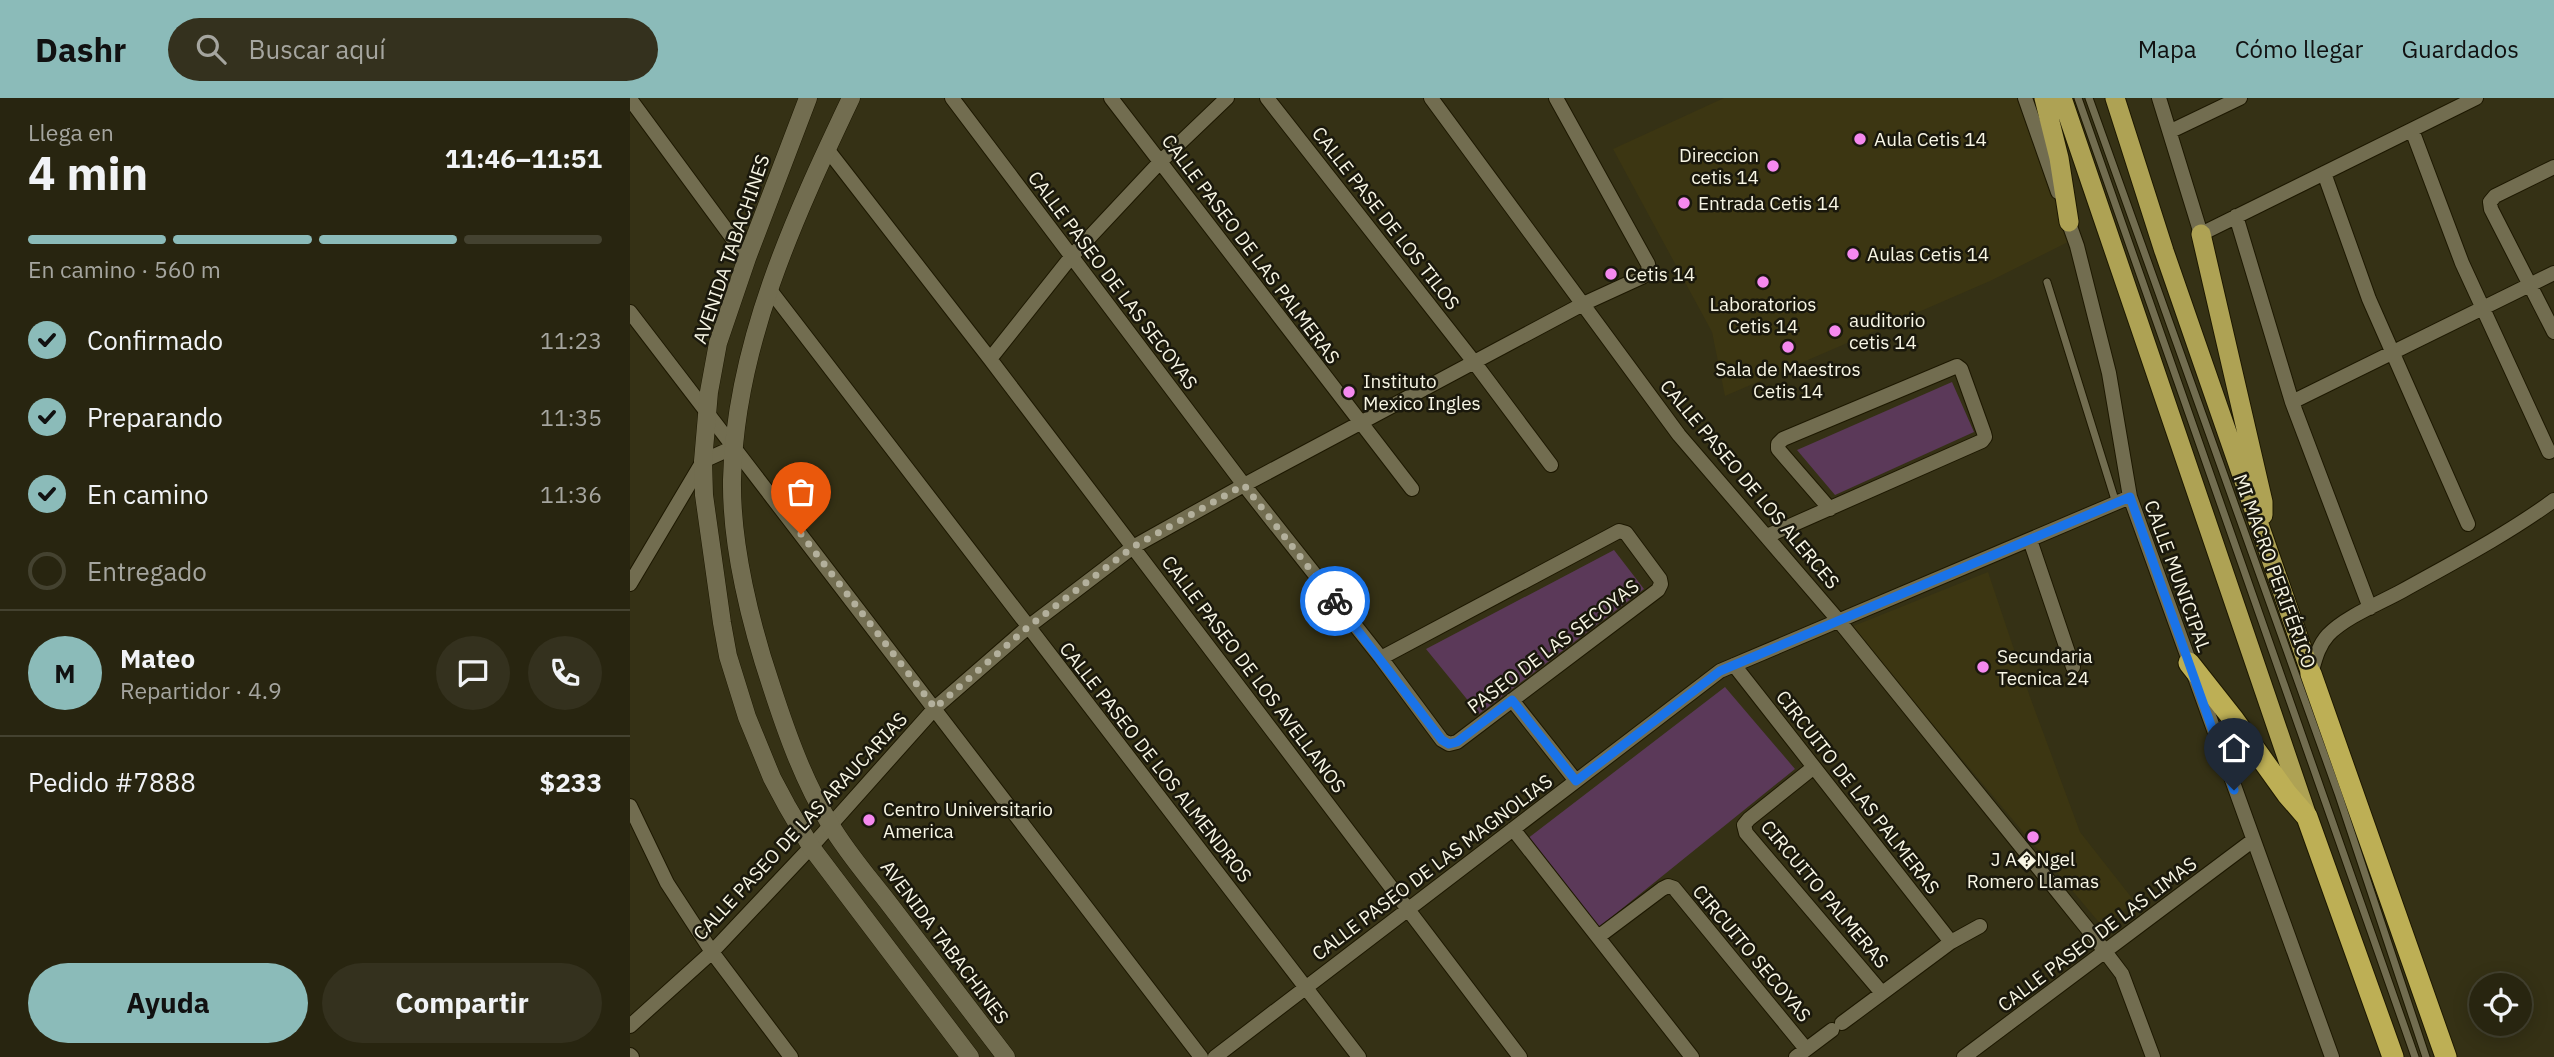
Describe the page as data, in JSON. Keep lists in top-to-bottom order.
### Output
{
  "streets": {
    "street": [
      "CALLE PASE DE LOS TILOS",
      "AVENIDA TABACHINES",
      "CALLE PASEO DE LAS PALMERAS",
      "CALLE PASEO DE LAS SECOYAS",
      "CALLE PASEO DE LOS ALERCES",
      "CALLE MUNICIPAL",
      "PASEO DE LAS SECOYAS",
      "CALLE PASEO DE LOS AVELLANOS",
      "CALLE PASEO DE LOS ALMENDROS",
      "CIRCUITO DE LAS PALMERAS",
      "CALLE PASEO DE LAS ARAUCARIAS",
      "CALLE PASEO DE LAS MAGNOLIAS",
      "CIRCUITO PALMERAS",
      "CALLE PASEO DE LAS LIMAS",
      "CIRCUITO SECOYAS"
    ],
    "lane": ["MI MACRO PERIFÉRICO"]
  },
  "crossings": [
    ["CALLE PASE DE LOS TILOS", "CALLE PASEO DE LAS ARAUCARIAS"],
    ["AVENIDA TABACHINES", "CALLE PASEO DE LOS AVELLANOS"],
    ["AVENIDA TABACHINES", "CALLE PASEO DE LOS ALMENDROS"],
    ["AVENIDA TABACHINES", "CALLE PASEO DE LAS ARAUCARIAS"],
    ["CALLE PASEO DE LAS PALMERAS", "CALLE PASEO DE LAS ARAUCARIAS"],
    ["CALLE PASEO DE LAS SECOYAS", "PASEO DE LAS SECOYAS"],
    ["CALLE PASEO DE LAS SECOYAS", "CALLE PASEO DE LAS ARAUCARIAS"],
    ["CALLE PASEO DE LOS ALERCES", "CALLE PASEO DE LAS ARAUCARIAS"],
    ["CALLE PASEO DE LOS ALERCES", "CALLE PASEO DE LAS MAGNOLIAS"],
    ["CALLE PASEO DE LOS ALERCES", "CALLE PASEO DE LAS LIMAS"],
    ["CALLE MUNICIPAL", "CALLE PASEO DE LAS MAGNOLIAS"],
    ["CALLE MUNICIPAL", "CALLE PASEO DE LAS LIMAS"],
    ["PASEO DE LAS SECOYAS", "CALLE PASEO DE LAS ARAUCARIAS"],
    ["CALLE PASEO DE LOS AVELLANOS", "CALLE PASEO DE LAS ARAUCARIAS"],
    ["CALLE PASEO DE LOS AVELLANOS", "CALLE PASEO DE LAS MAGNOLIAS"],
    ["CALLE PASEO DE LOS ALMENDROS", "CALLE PASEO DE LAS ARAUCARIAS"],
    ["CALLE PASEO DE LOS ALMENDROS", "CALLE PASEO DE LAS MAGNOLIAS"],
    ["CIRCUITO DE LAS PALMERAS", "CALLE PASEO DE LAS MAGNOLIAS"],
    ["CIRCUITO DE LAS PALMERAS", "CIRCUITO PALMERAS"]
  ],
  "places": [
    "Aula Cetis 14",
    "Direccion cetis 14",
    "Entrada Cetis 14",
    "Aulas Cetis 14",
    "Cetis 14",
    "Laboratorios Cetis 14",
    "auditorio cetis 14",
    "Sala de Maestros Cetis 14",
    "Instituto Mexico Ingles",
    "Secundaria Tecnica 24",
    "Centro Universitario America",
    "J A�Ngel Romero Llamas"
  ],
  "page": {
    "header": "Dashr",
    "search": "Buscar aquí",
    "nav": ["Mapa", "Cómo llegar", "Guardados"],
    "heading": ["4 min", "Llega en", "11:46–11:51"],
    "panel": [
      "Mateo",
      "Repartidor · 4.9",
      "Pedido #7888",
      "$233"
    ],
    "bar": "En camino · 560 m",
    "list": [
      ["Confirmado", "11:23"],
      ["Preparando", "11:35"],
      ["En camino", "11:36"],
      "Entregado"
    ],
    "round": "M",
    "buttons": ["Ayuda", "Compartir"]
  }
}
